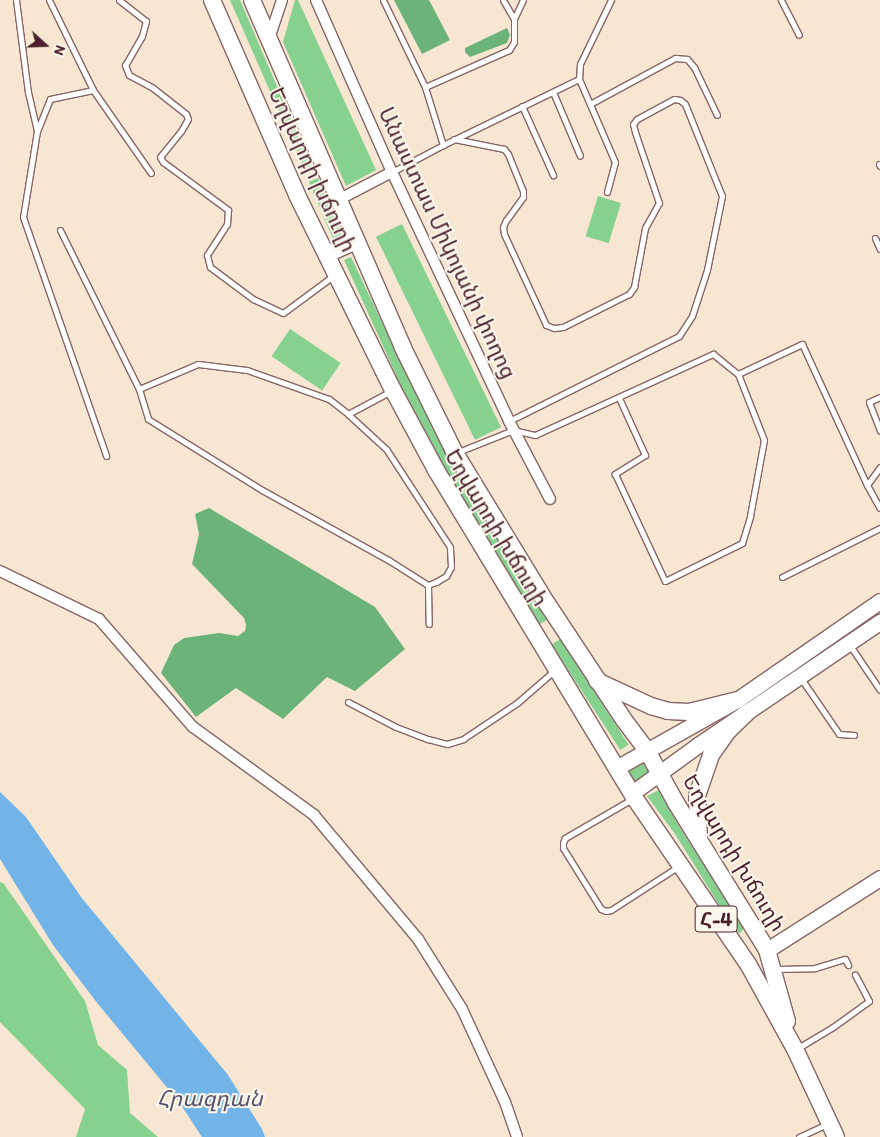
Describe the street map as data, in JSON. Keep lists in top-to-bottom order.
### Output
{
  "streets": {
    "main road": ["Եղվարդի խճուղի", "Հ-4"],
    "street": ["Անաստաս Միկոյանի փողոց"]
  },
  "water": ["Հրազդան"],
  "north": "right"
}
